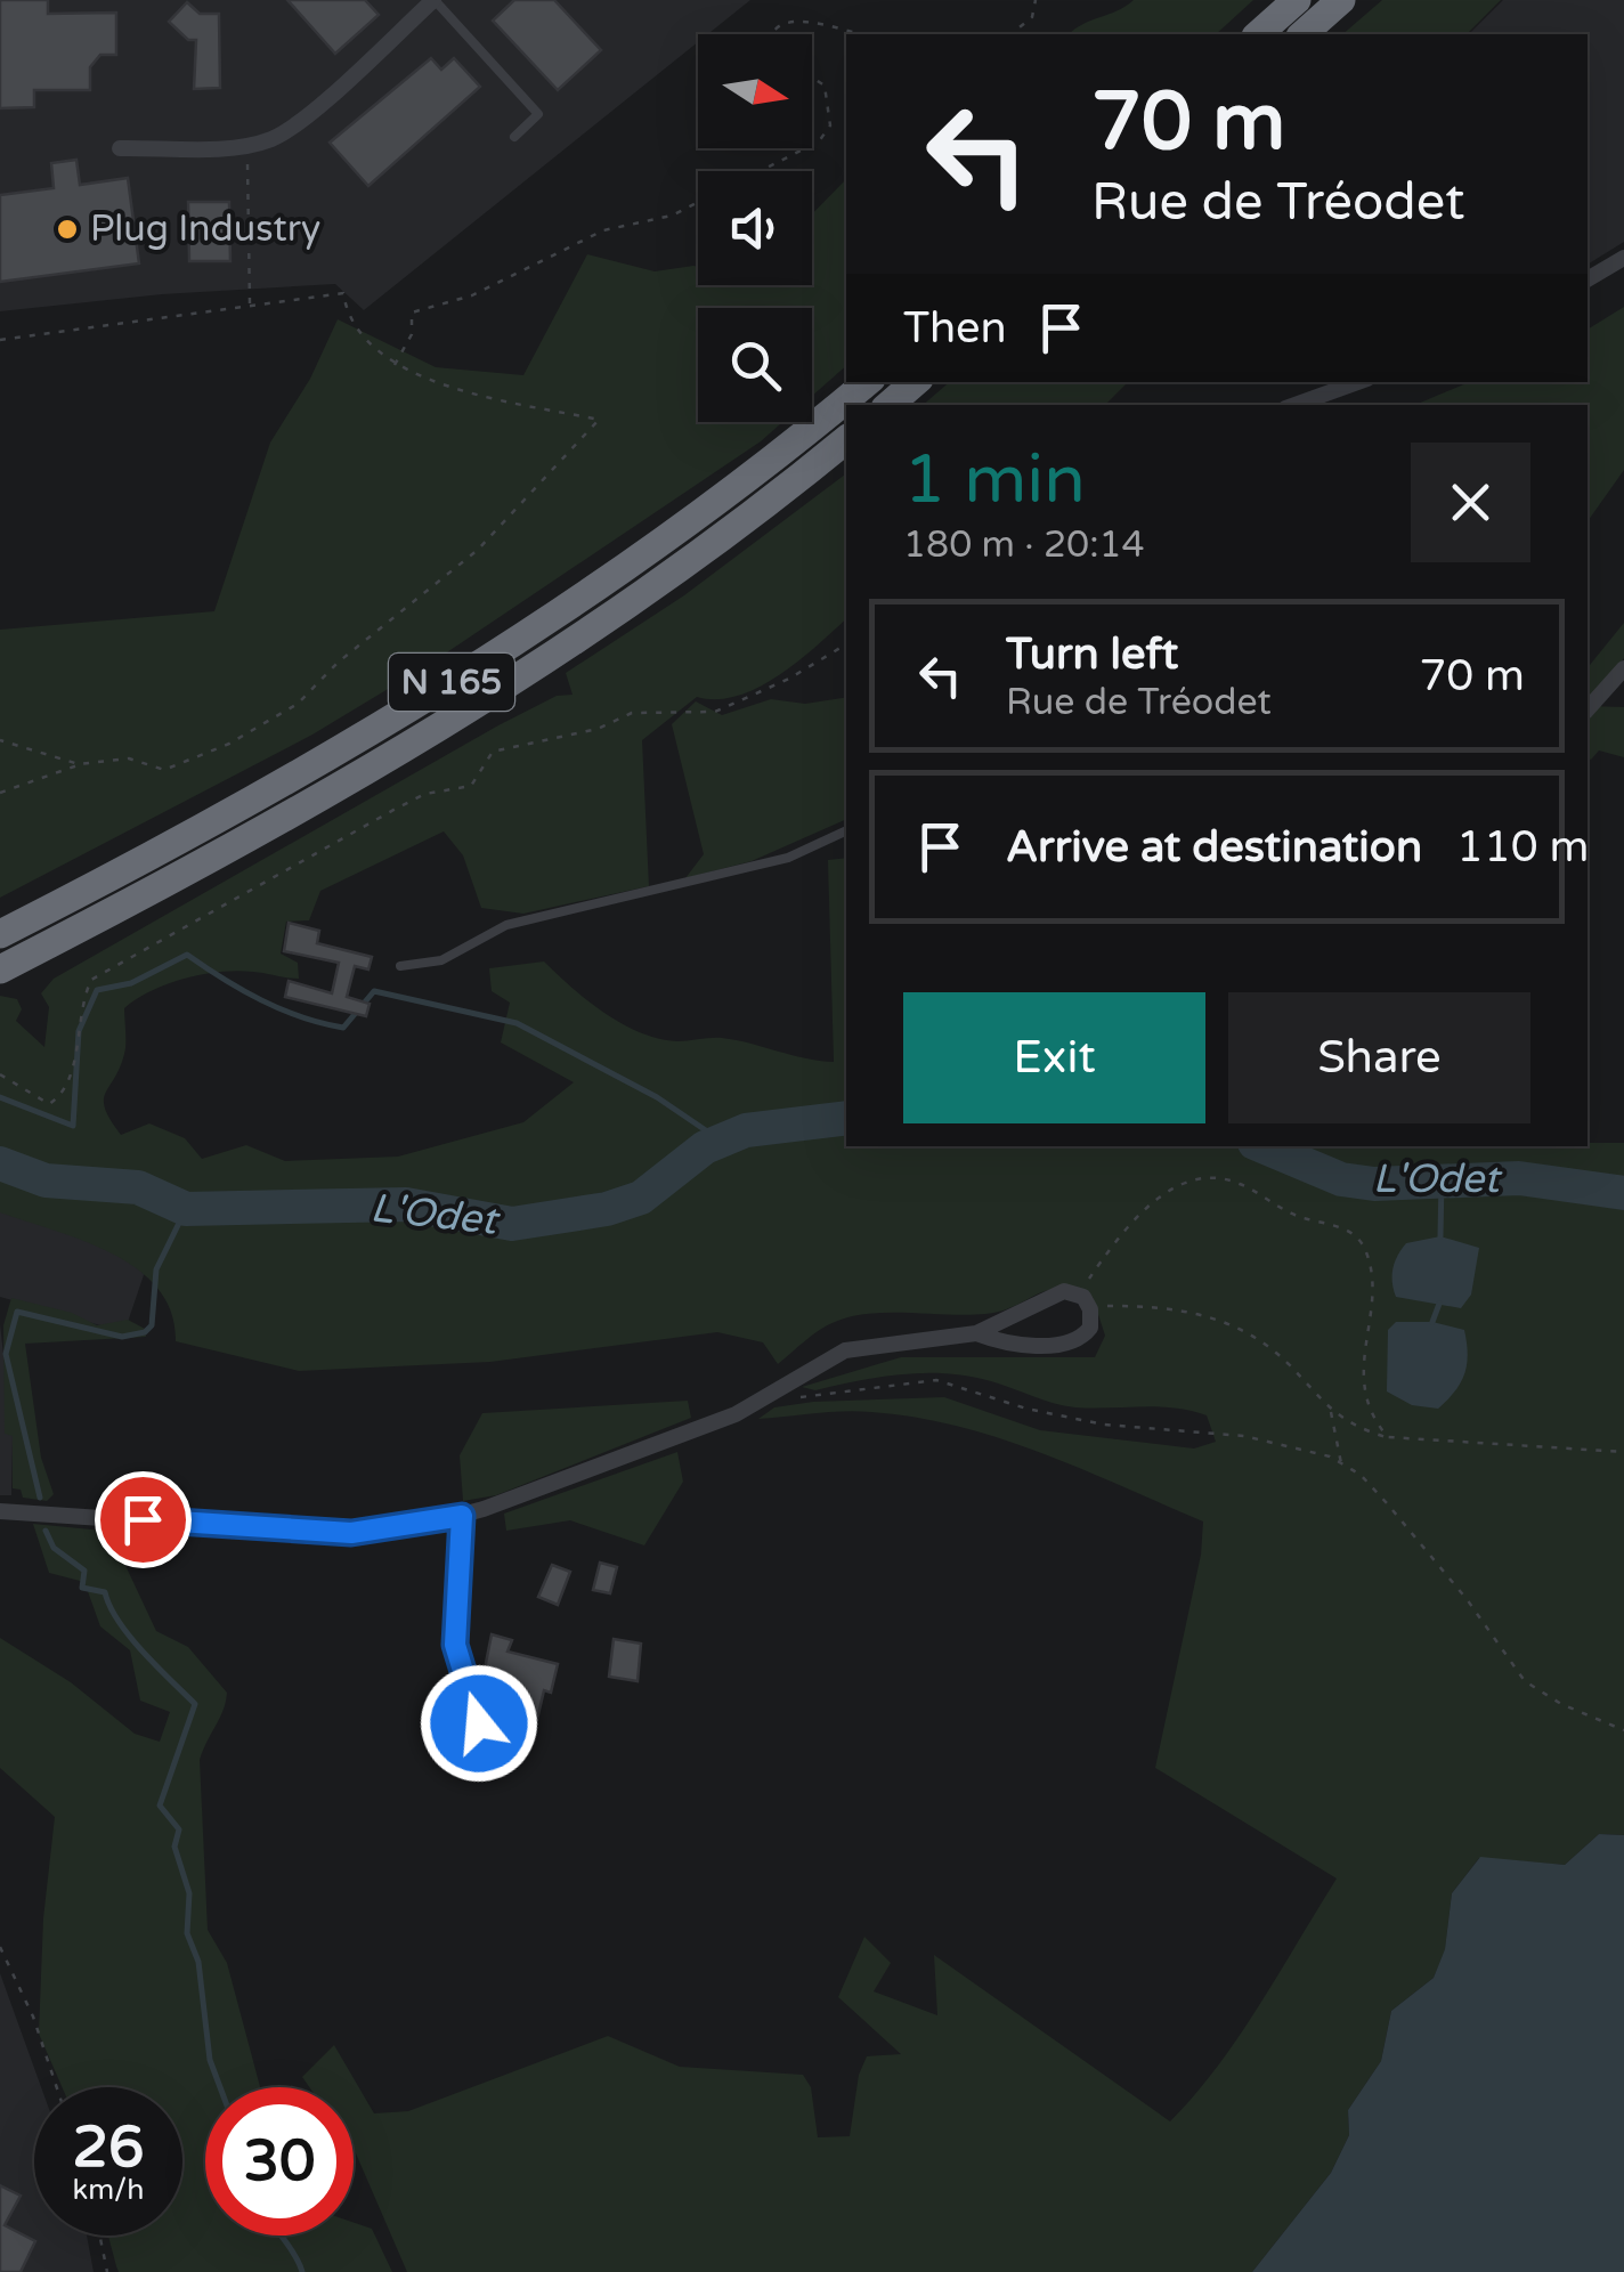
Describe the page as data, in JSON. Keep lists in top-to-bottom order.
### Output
{
  "streets": {
    "highway": ["N 165"]
  },
  "water": ["L'Odet"],
  "places": ["Plug Industry"],
  "north": "right",
  "page": {
    "turn": ["70 m", "Rue de Tréodet"],
    "then": "Then",
    "heading": ["1 min", "180 m · 20:14"],
    "list": [
      {
        "name": "Turn left",
        "note": "Rue de Tréodet",
        "value": "70 m"
      },
      {
        "name": "Arrive at destination",
        "value": "110 m"
      }
    ],
    "buttons": ["Exit", "Share"],
    "speed": "26 km/h",
    "limit": "30"
  }
}
